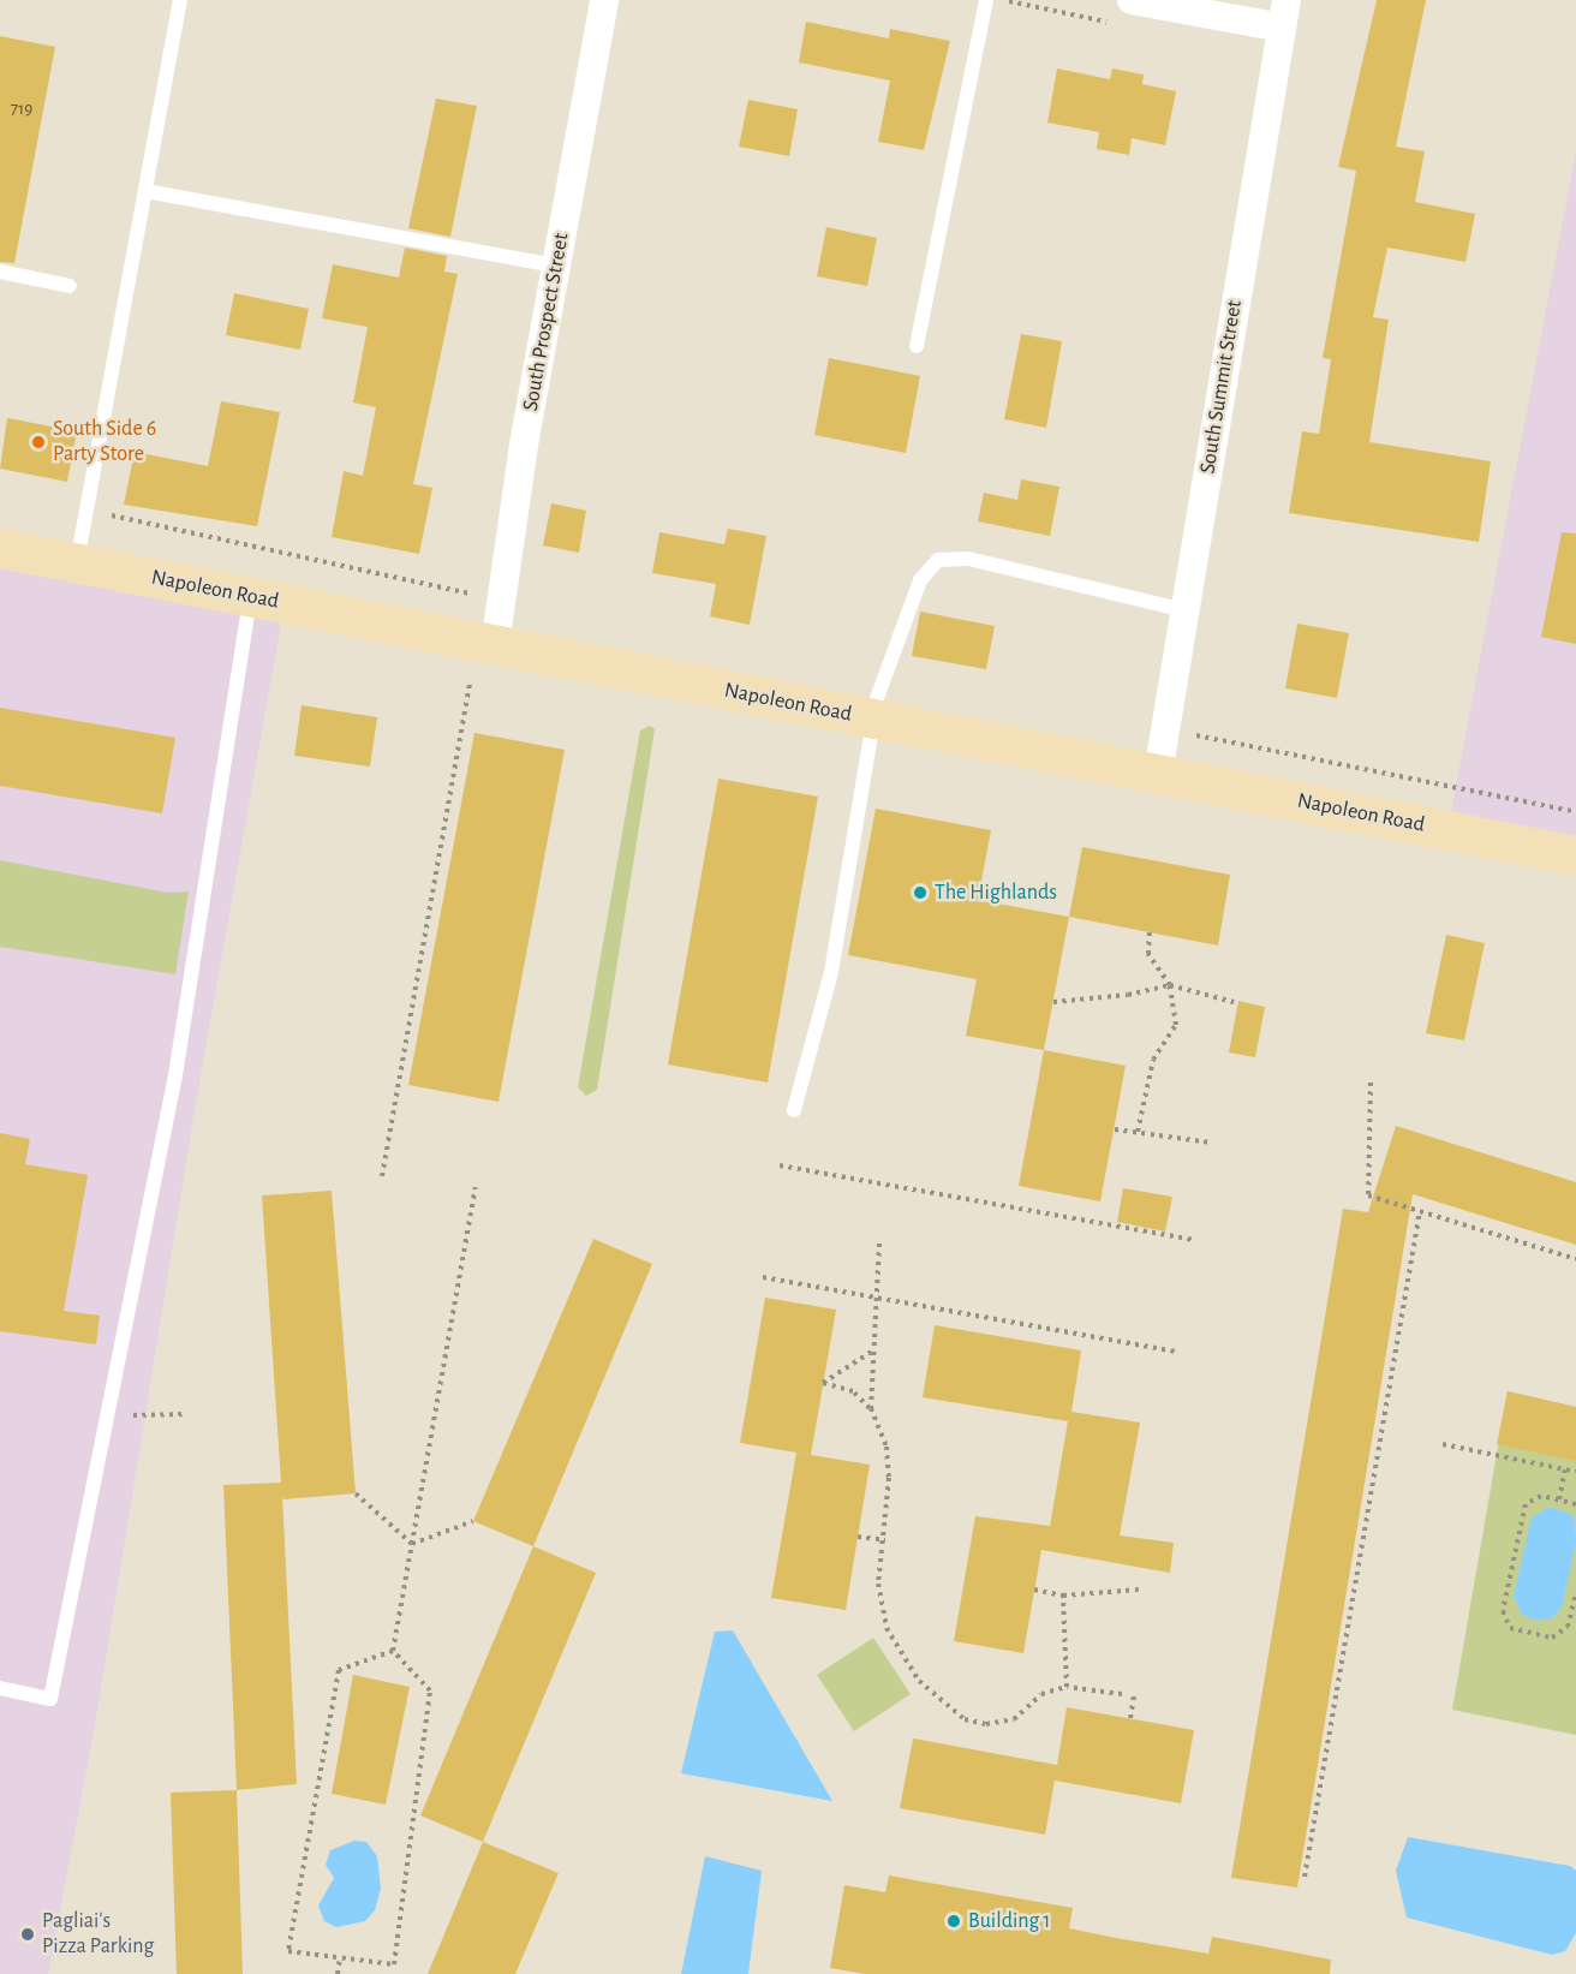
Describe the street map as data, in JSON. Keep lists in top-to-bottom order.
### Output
{
  "streets": {
    "main road": ["Napoleon Road"],
    "street": ["South Prospect Street", "South Summit Street"]
  },
  "crossings": [
    ["South Prospect Street", "Napoleon Road"],
    ["South Summit Street", "Napoleon Road"]
  ],
  "places": [
    "South Side 6 Party Store",
    "The Highlands",
    "Building 1",
    "Pagliai's Pizza Parking"
  ],
  "house_numbers": ["719"]
}
